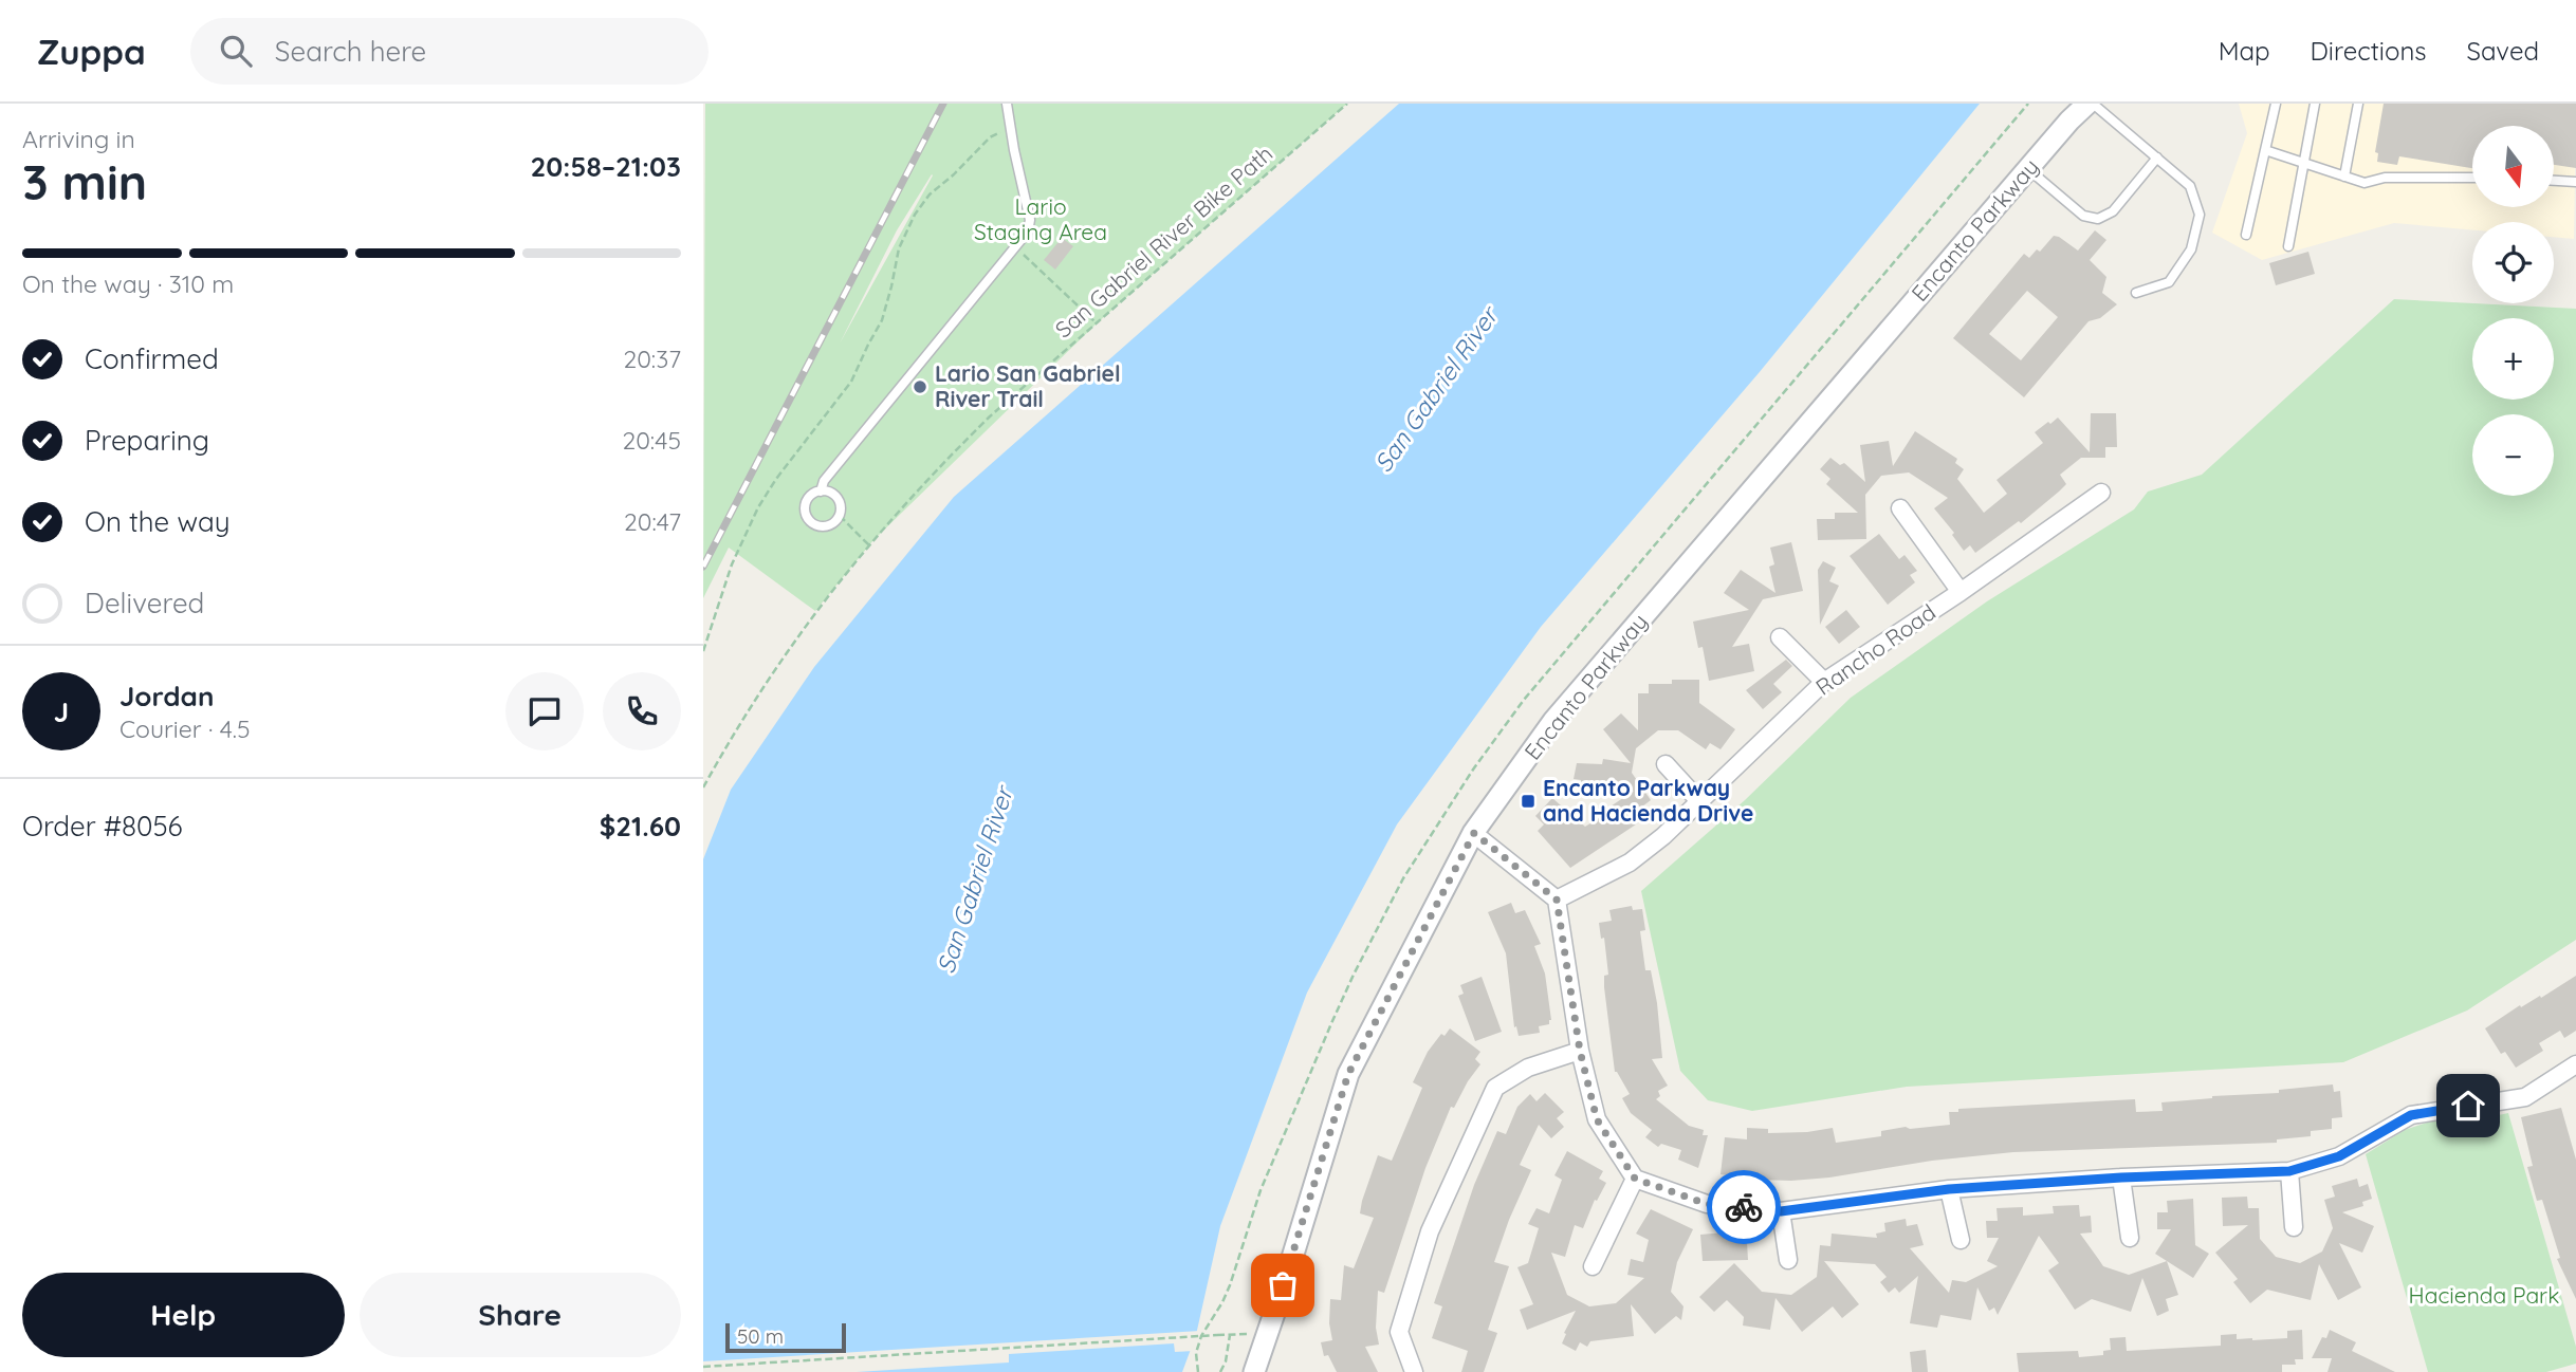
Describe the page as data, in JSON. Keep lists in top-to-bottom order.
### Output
{
  "streets": {
    "street": ["Encanto Parkway", "Rancho Road"],
    "path": ["San Gabriel River Bike Path"]
  },
  "water": ["San Gabriel River"],
  "parks": ["Lario Staging Area", "Hacienda Park"],
  "places": {
    "other": ["Lario San Gabriel River Trail"],
    "transit": ["Encanto Parkway and Hacienda Drive"]
  },
  "scale_bar": "50 m",
  "north": "bottom",
  "page": {
    "header": "Zuppa",
    "search": "Search here",
    "nav": ["Map", "Directions", "Saved"],
    "heading": ["3 min", "Arriving in", "20:58–21:03"],
    "panel": [
      "Jordan",
      "Courier · 4.5",
      "Order #8056",
      "$21.60"
    ],
    "map_buttons": ["+", "−"],
    "bar": "On the way · 310 m",
    "list": [
      ["Confirmed", "20:37"],
      ["Preparing", "20:45"],
      ["On the way", "20:47"],
      "Delivered"
    ],
    "round": "J",
    "buttons": ["Help", "Share"],
    "scale": "50 m"
  }
}
